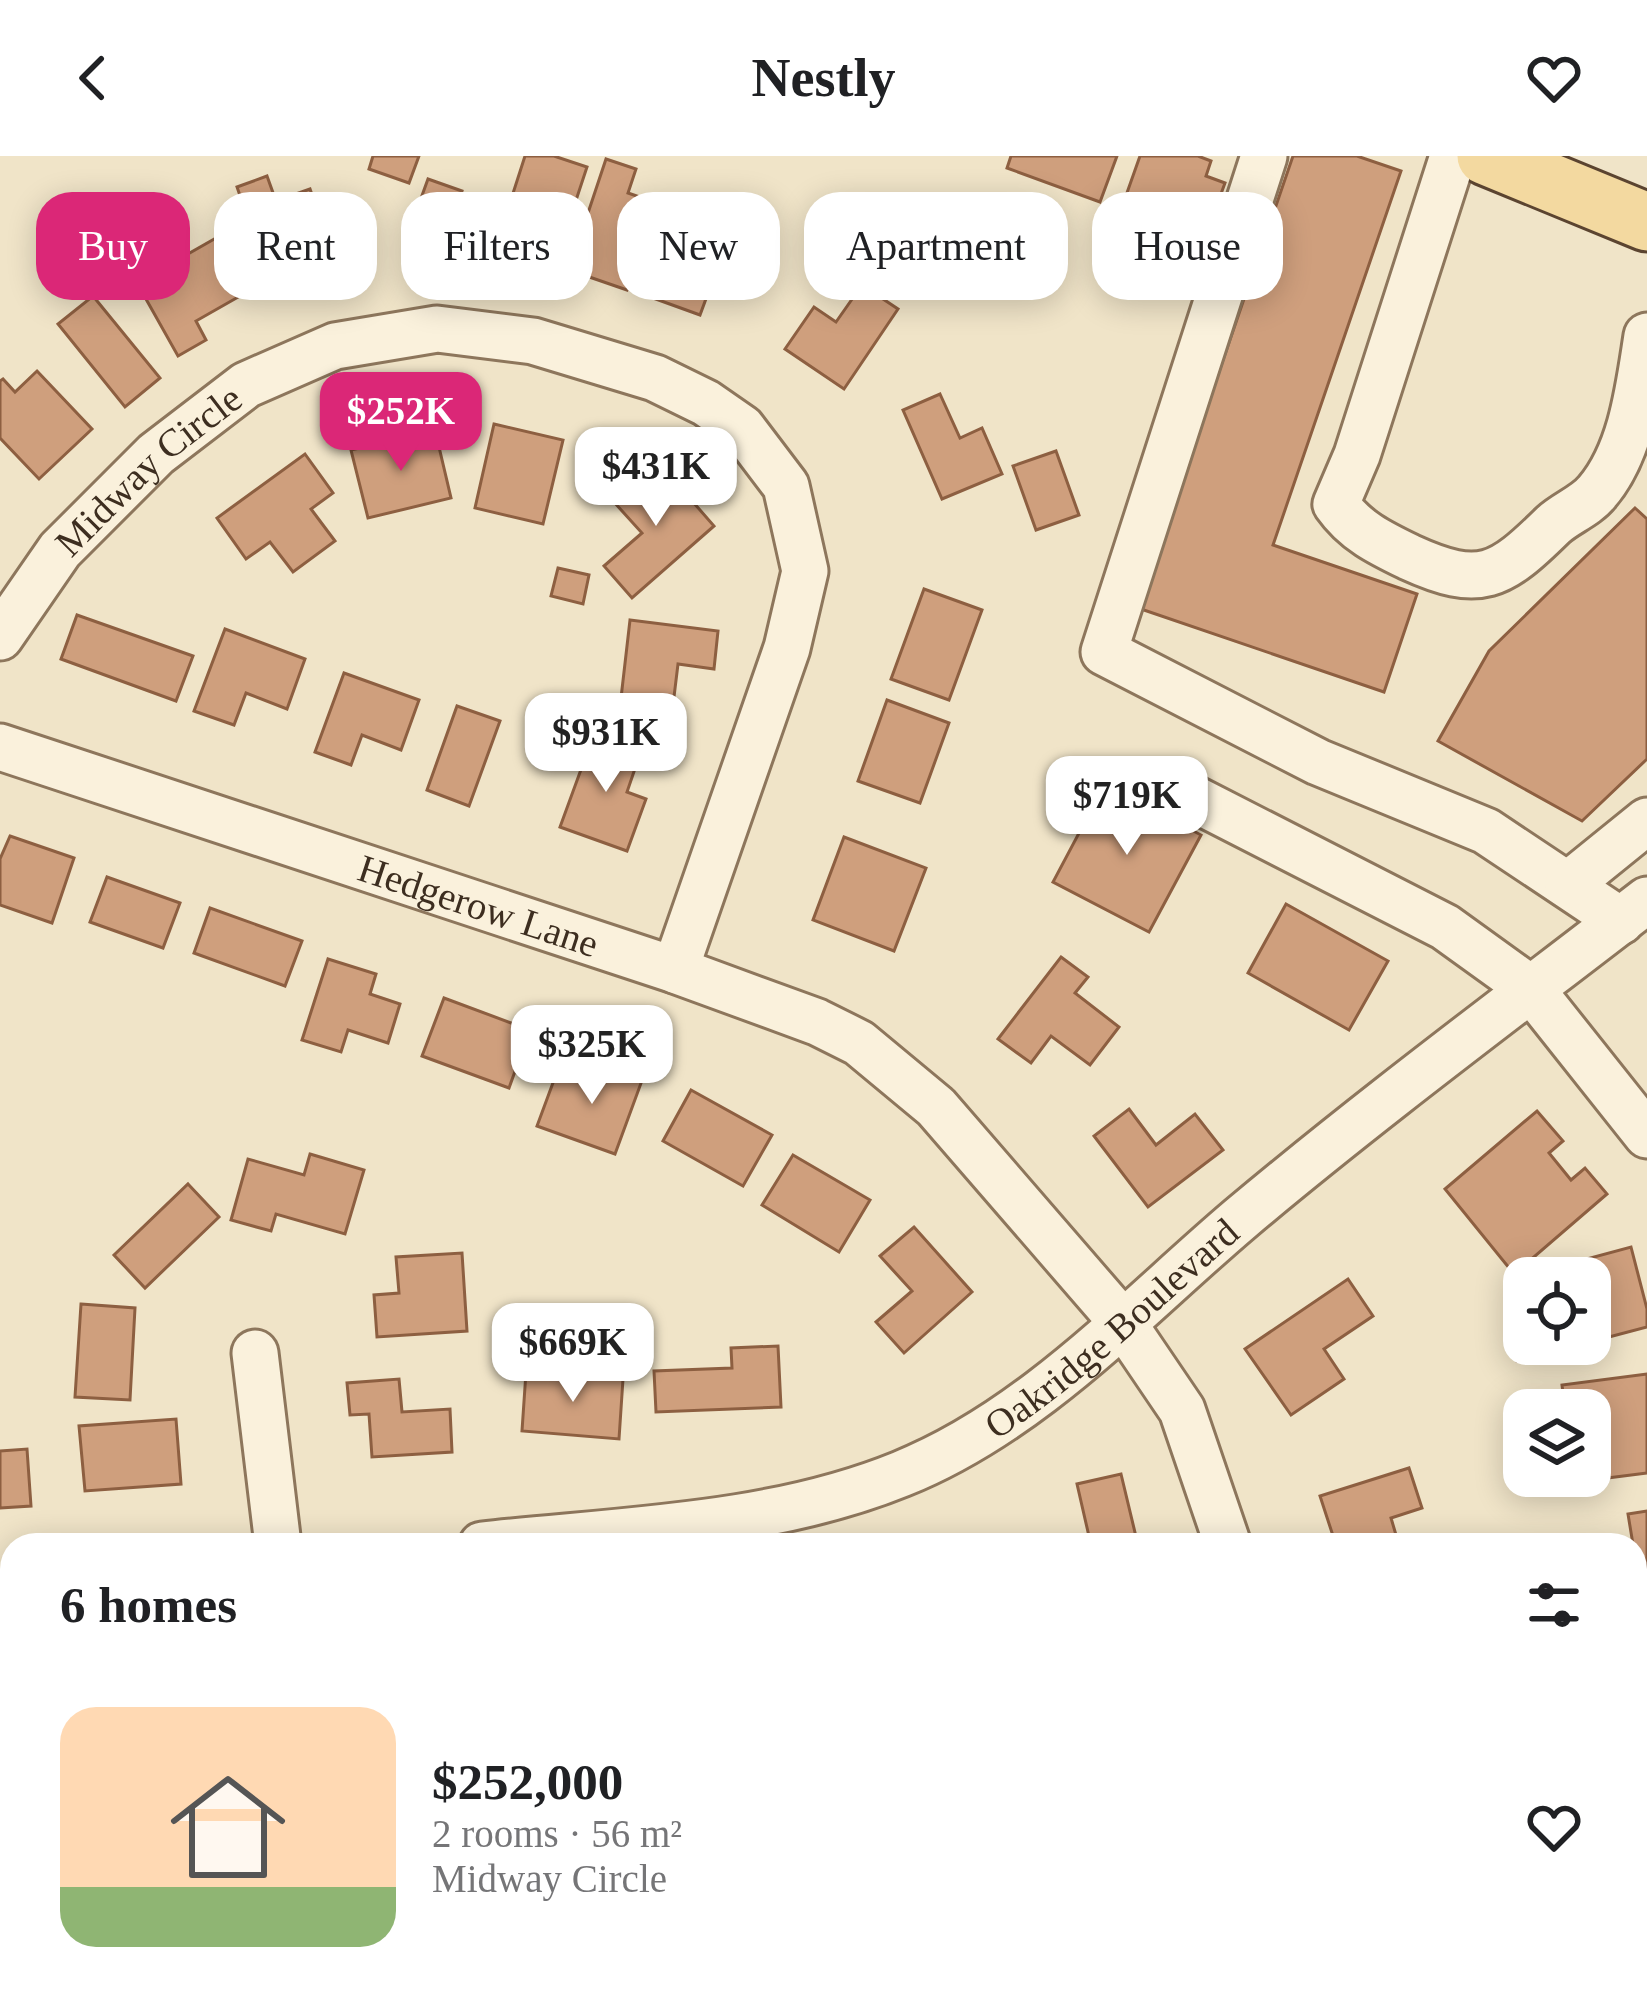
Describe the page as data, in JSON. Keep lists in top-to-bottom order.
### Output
{
  "streets": {
    "street": ["Midway Circle", "Hedgerow Lane", "Oakridge Boulevard"]
  },
  "crossings": [
    ["Midway Circle", "Hedgerow Lane"],
    ["Hedgerow Lane", "Oakridge Boulevard"]
  ],
  "page": {
    "header": "Nestly",
    "chip": [
      "Buy",
      "Rent",
      "Filters",
      "New",
      "Apartment",
      "House"
    ],
    "price": [
      "$252K",
      "$431K",
      "$931K",
      "$719K",
      "$325K",
      "$669K"
    ],
    "heading": "6 homes",
    "list": [
      {
        "name": "$252,000",
        "note": "2 rooms · 56 m² · Midway Circle"
      }
    ]
  }
}
